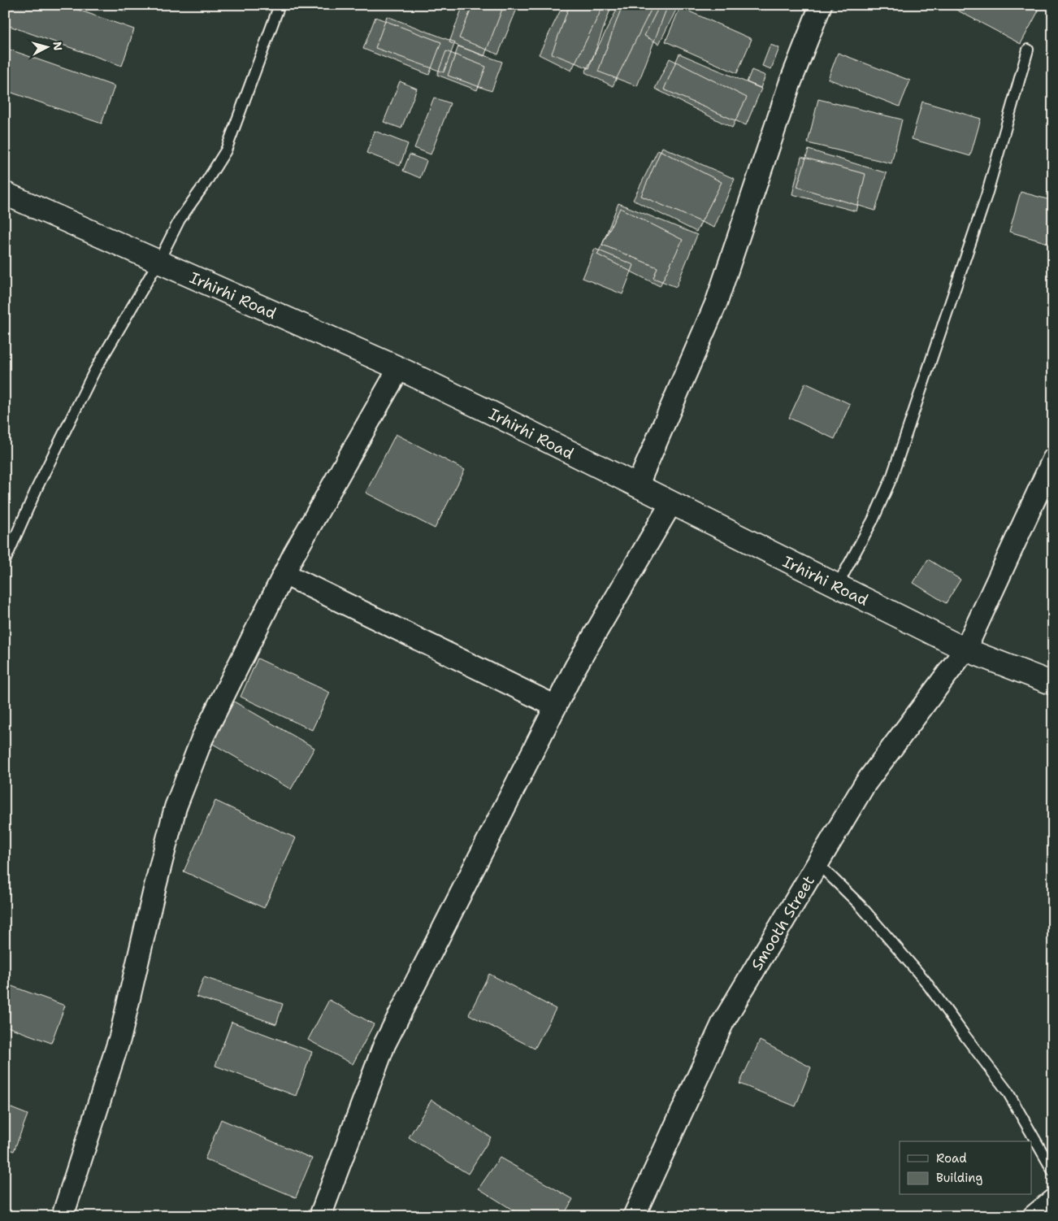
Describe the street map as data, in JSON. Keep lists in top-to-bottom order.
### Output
{
  "streets": {
    "street": ["Irhirhi Road", "Smooth Street"]
  },
  "crossings": [
    ["Irhirhi Road", "Smooth Street"]
  ],
  "legend": ["Road", "Building"],
  "north": "right"
}
